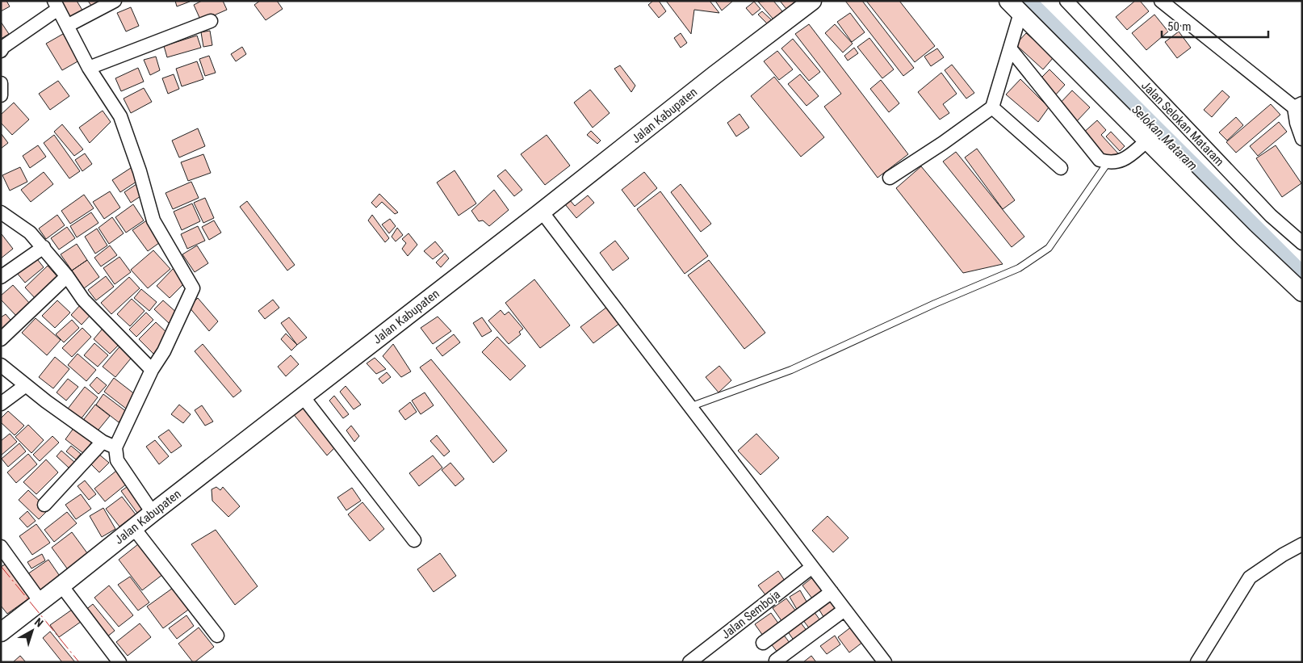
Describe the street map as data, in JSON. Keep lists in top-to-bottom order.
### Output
{
  "streets": {
    "main road": ["Jalan Kabupaten"],
    "street": ["Jalan Selokan Mataram", "Jalan Semboja"]
  },
  "water": ["Selokan Mataram"],
  "scale_bar": "50 m",
  "north": "top right"
}
